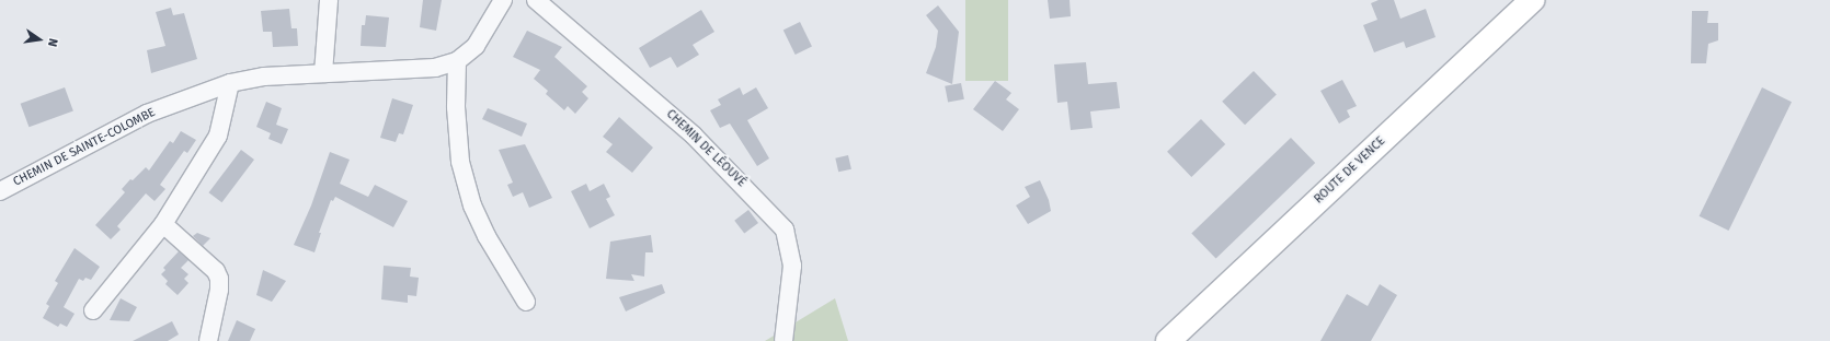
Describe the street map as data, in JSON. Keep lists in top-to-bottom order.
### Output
{
  "streets": {
    "main road": ["ROUTE DE VENCE"],
    "street": ["CHEMIN DE SAINTE-COLOMBE", "CHEMIN DE LÉOUVÉ"]
  },
  "north": "right"
}
